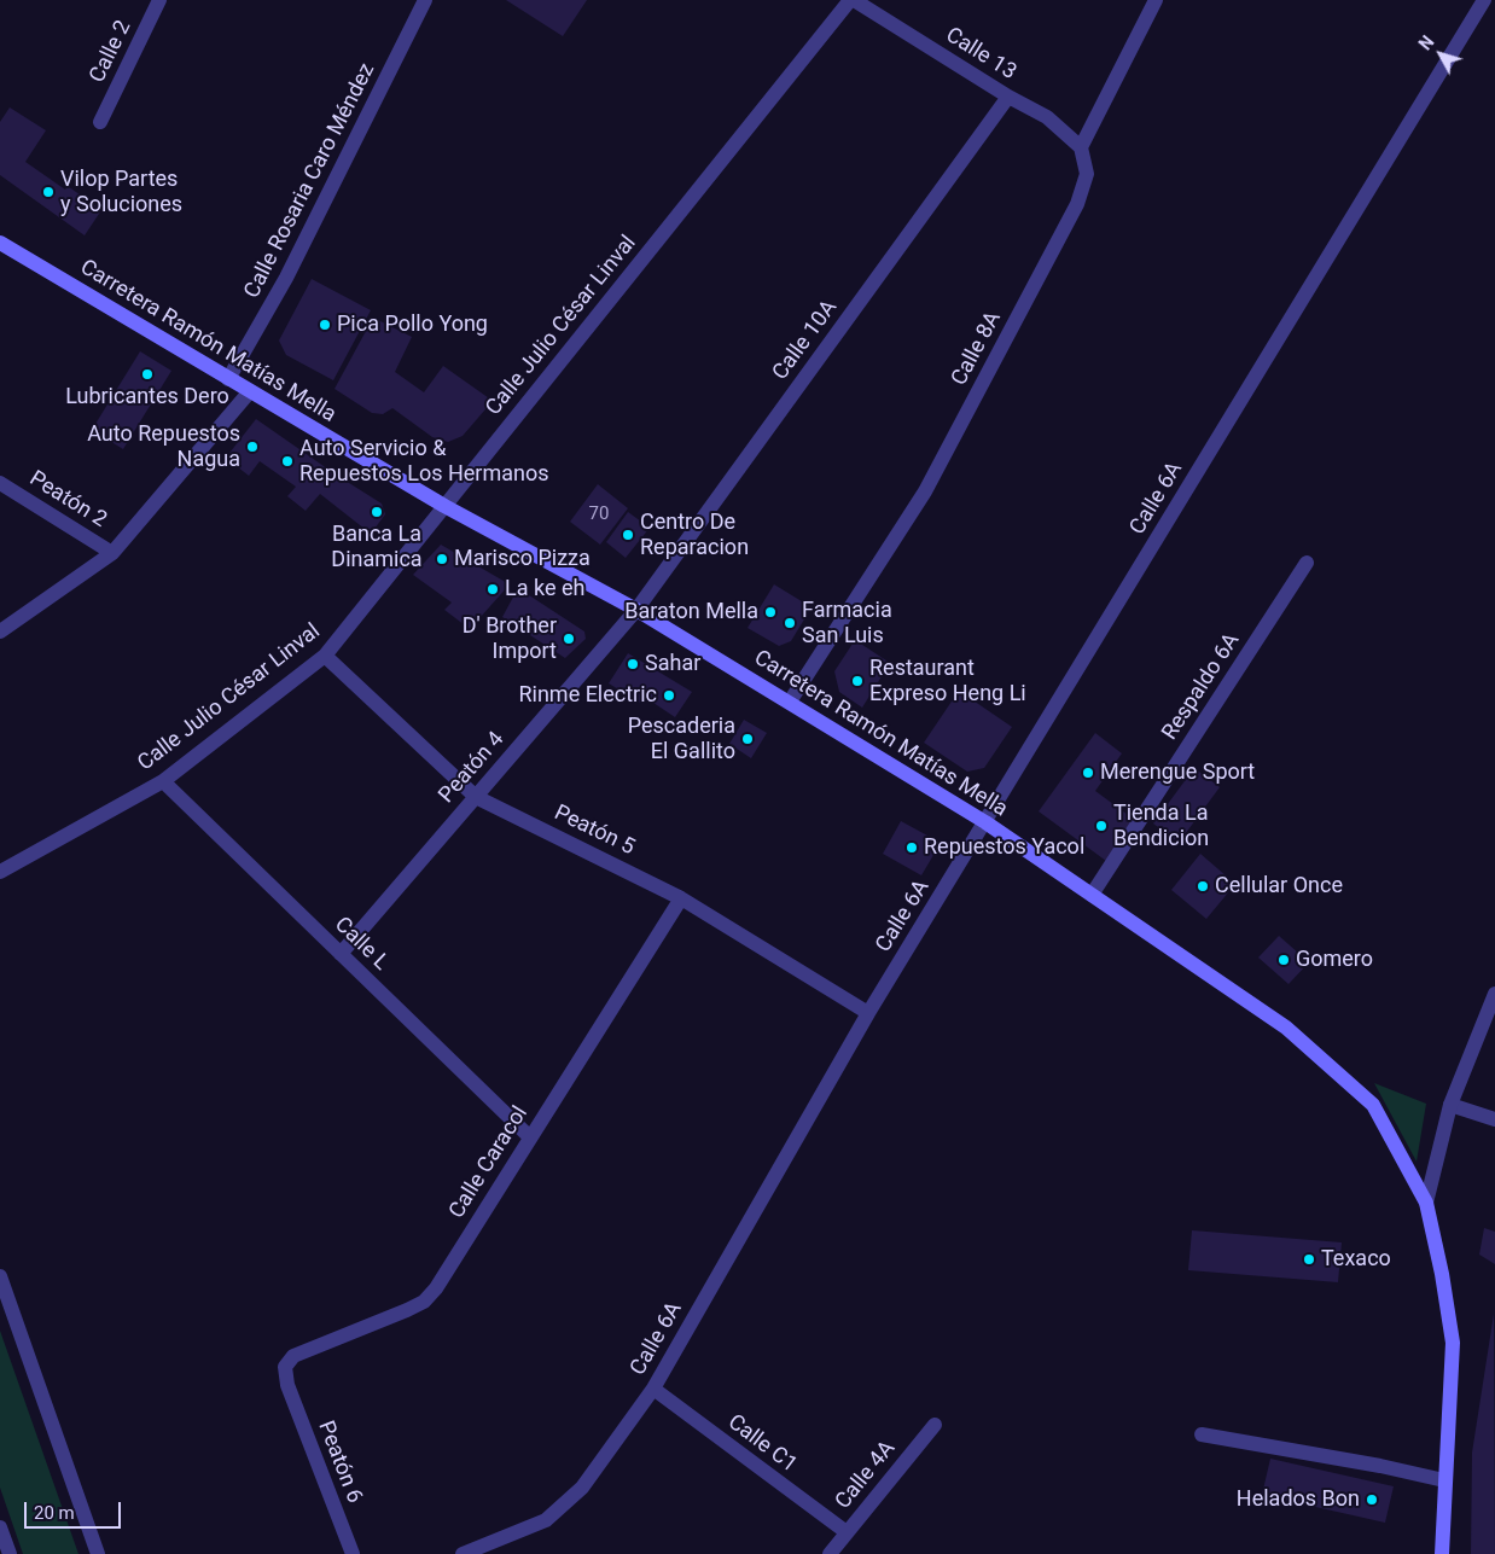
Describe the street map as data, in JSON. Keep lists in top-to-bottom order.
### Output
{
  "streets": {
    "main road": ["Carretera Ramón Matías Mella"],
    "street": [
      "Calle 2",
      "Calle 13",
      "Calle Rosaria Caro Méndez",
      "Calle Julio César Linval",
      "Calle 10A",
      "Calle 8A",
      "Calle 6A",
      "Peatón 2",
      "Respaldo 6A",
      "Peatón 4",
      "Peatón 5",
      "Calle L",
      "Calle Caracol",
      "Calle C1",
      "Peatón 6",
      "Calle 4A"
    ]
  },
  "crossings": [
    ["Calle 13", "Calle Julio César Linval"],
    ["Calle 13", "Calle 10A"],
    ["Calle 13", "Calle 8A"],
    ["Calle Rosaria Caro Méndez", "Carretera Ramón Matías Mella"],
    ["Calle Julio César Linval", "Carretera Ramón Matías Mella"],
    ["Calle Julio César Linval", "Peatón 5"],
    ["Calle Julio César Linval", "Calle L"],
    ["Calle 10A", "Carretera Ramón Matías Mella"],
    ["Calle 10A", "Peatón 4"],
    ["Carretera Ramón Matías Mella", "Calle 8A"],
    ["Carretera Ramón Matías Mella", "Calle 6A"],
    ["Carretera Ramón Matías Mella", "Respaldo 6A"],
    ["Carretera Ramón Matías Mella", "Peatón 4"],
    ["Calle 6A", "Peatón 5"],
    ["Calle 6A", "Calle C1"],
    ["Peatón 4", "Peatón 5"],
    ["Peatón 4", "Calle L"],
    ["Peatón 5", "Calle Caracol"],
    ["Calle L", "Calle Caracol"],
    ["Calle Caracol", "Peatón 6"],
    ["Calle C1", "Calle 4A"]
  ],
  "places": [
    "Vilop Partes y Soluciones",
    "Pica Pollo Yong",
    "Lubricantes Dero",
    "Auto Repuestos Nagua",
    "Auto Servicio & Repuestos Los Hermanos",
    "Banca La Dinamica",
    "Centro De Reparacion",
    "Marisco Pizza",
    "La ke eh",
    "Baraton Mella",
    "Farmacia San Luis",
    "D' Brother Import",
    "Sahar",
    "Restaurant Expreso Heng Li",
    "Rinme Electric",
    "Pescaderia El Gallito",
    "Merengue Sport",
    "Tienda La Bendicion",
    "Repuestos Yacol",
    "Cellular Once",
    "Gomero",
    "Texaco",
    "Helados Bon"
  ],
  "house_numbers": ["70"],
  "scale_bar": "20 m",
  "north": "top left"
}
